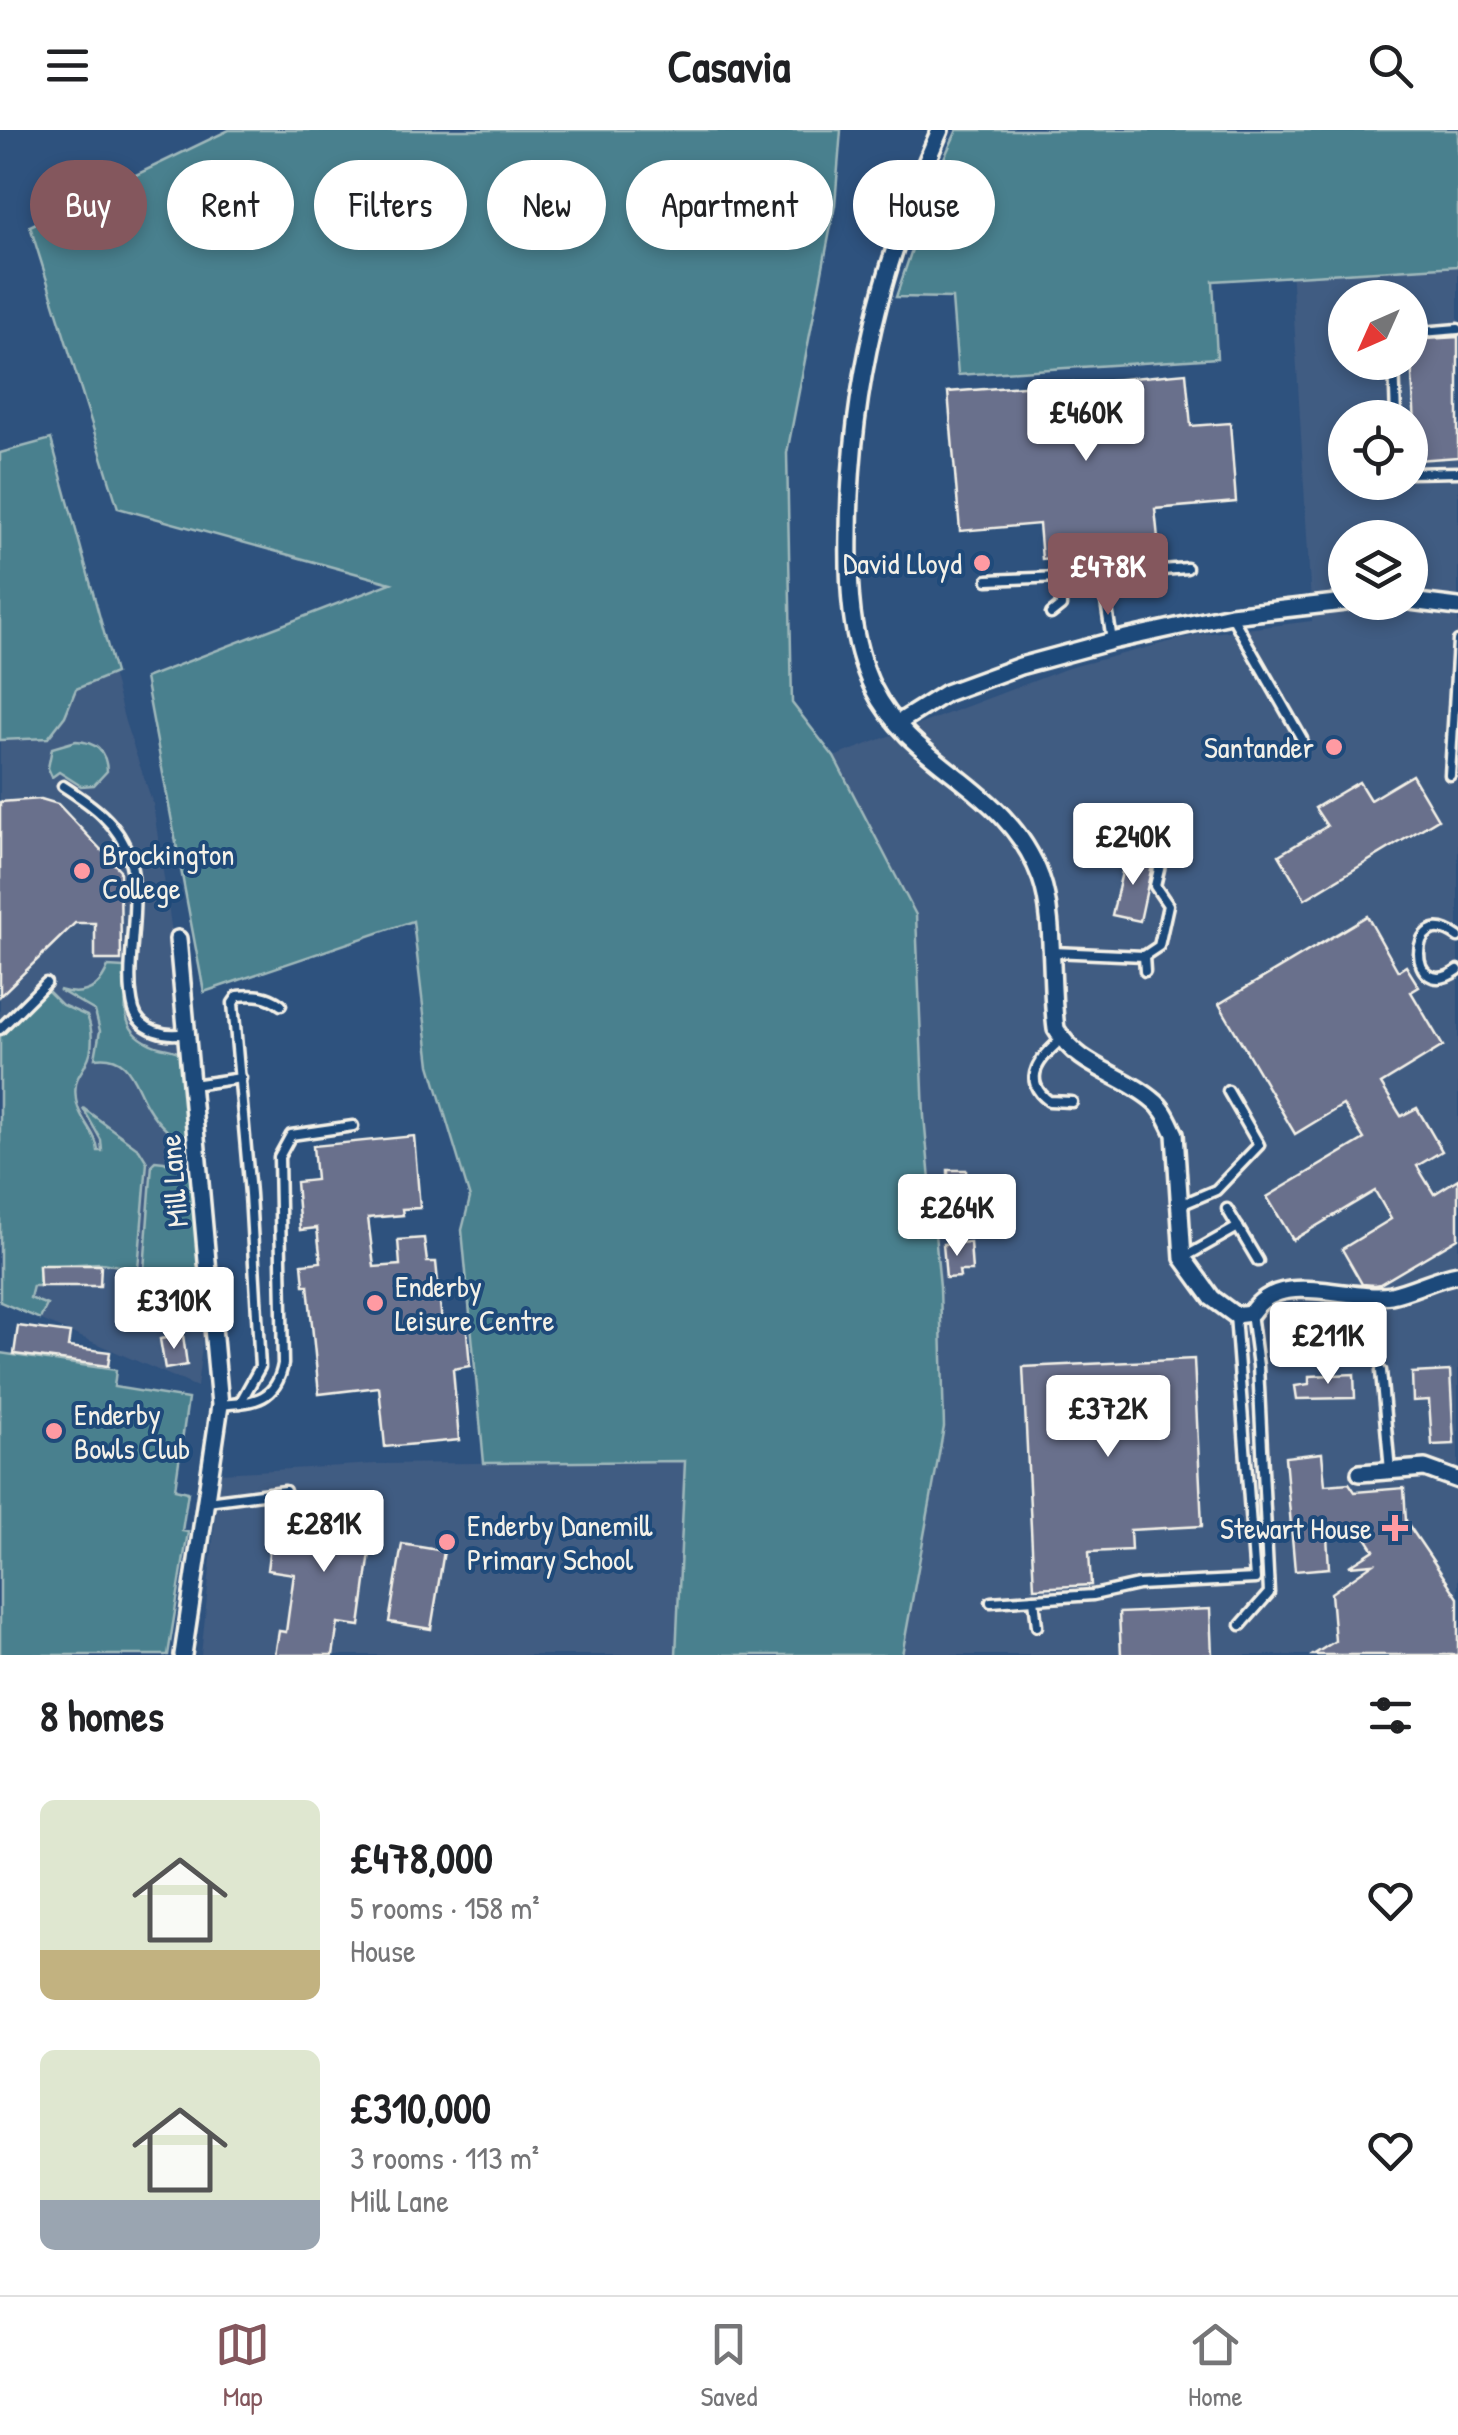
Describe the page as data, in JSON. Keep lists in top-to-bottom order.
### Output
{
  "streets": {
    "street": ["Mill Lane"]
  },
  "places": {
    "other": [
      "David Lloyd",
      "Santander",
      "Brockington College",
      "Enderby Leisure Centre",
      "Enderby Bowls Club",
      "Enderby Danemill Primary School"
    ],
    "health": ["Stewart House"]
  },
  "north": "bottom left",
  "page": {
    "header": "Casavia",
    "chip": [
      "Buy",
      "Rent",
      "Filters",
      "New",
      "Apartment",
      "House"
    ],
    "price": [
      "£460K",
      "£478K",
      "£240K",
      "£264K",
      "£310K",
      "£211K",
      "£372K",
      "£281K"
    ],
    "heading": "8 homes",
    "list": [
      {
        "name": "£478,000",
        "note": "5 rooms · 158 m² · House"
      },
      {
        "name": "£310,000",
        "note": "3 rooms · 113 m² · Mill Lane"
      }
    ],
    "tabs": ["Map", "Saved", "Home"]
  }
}
